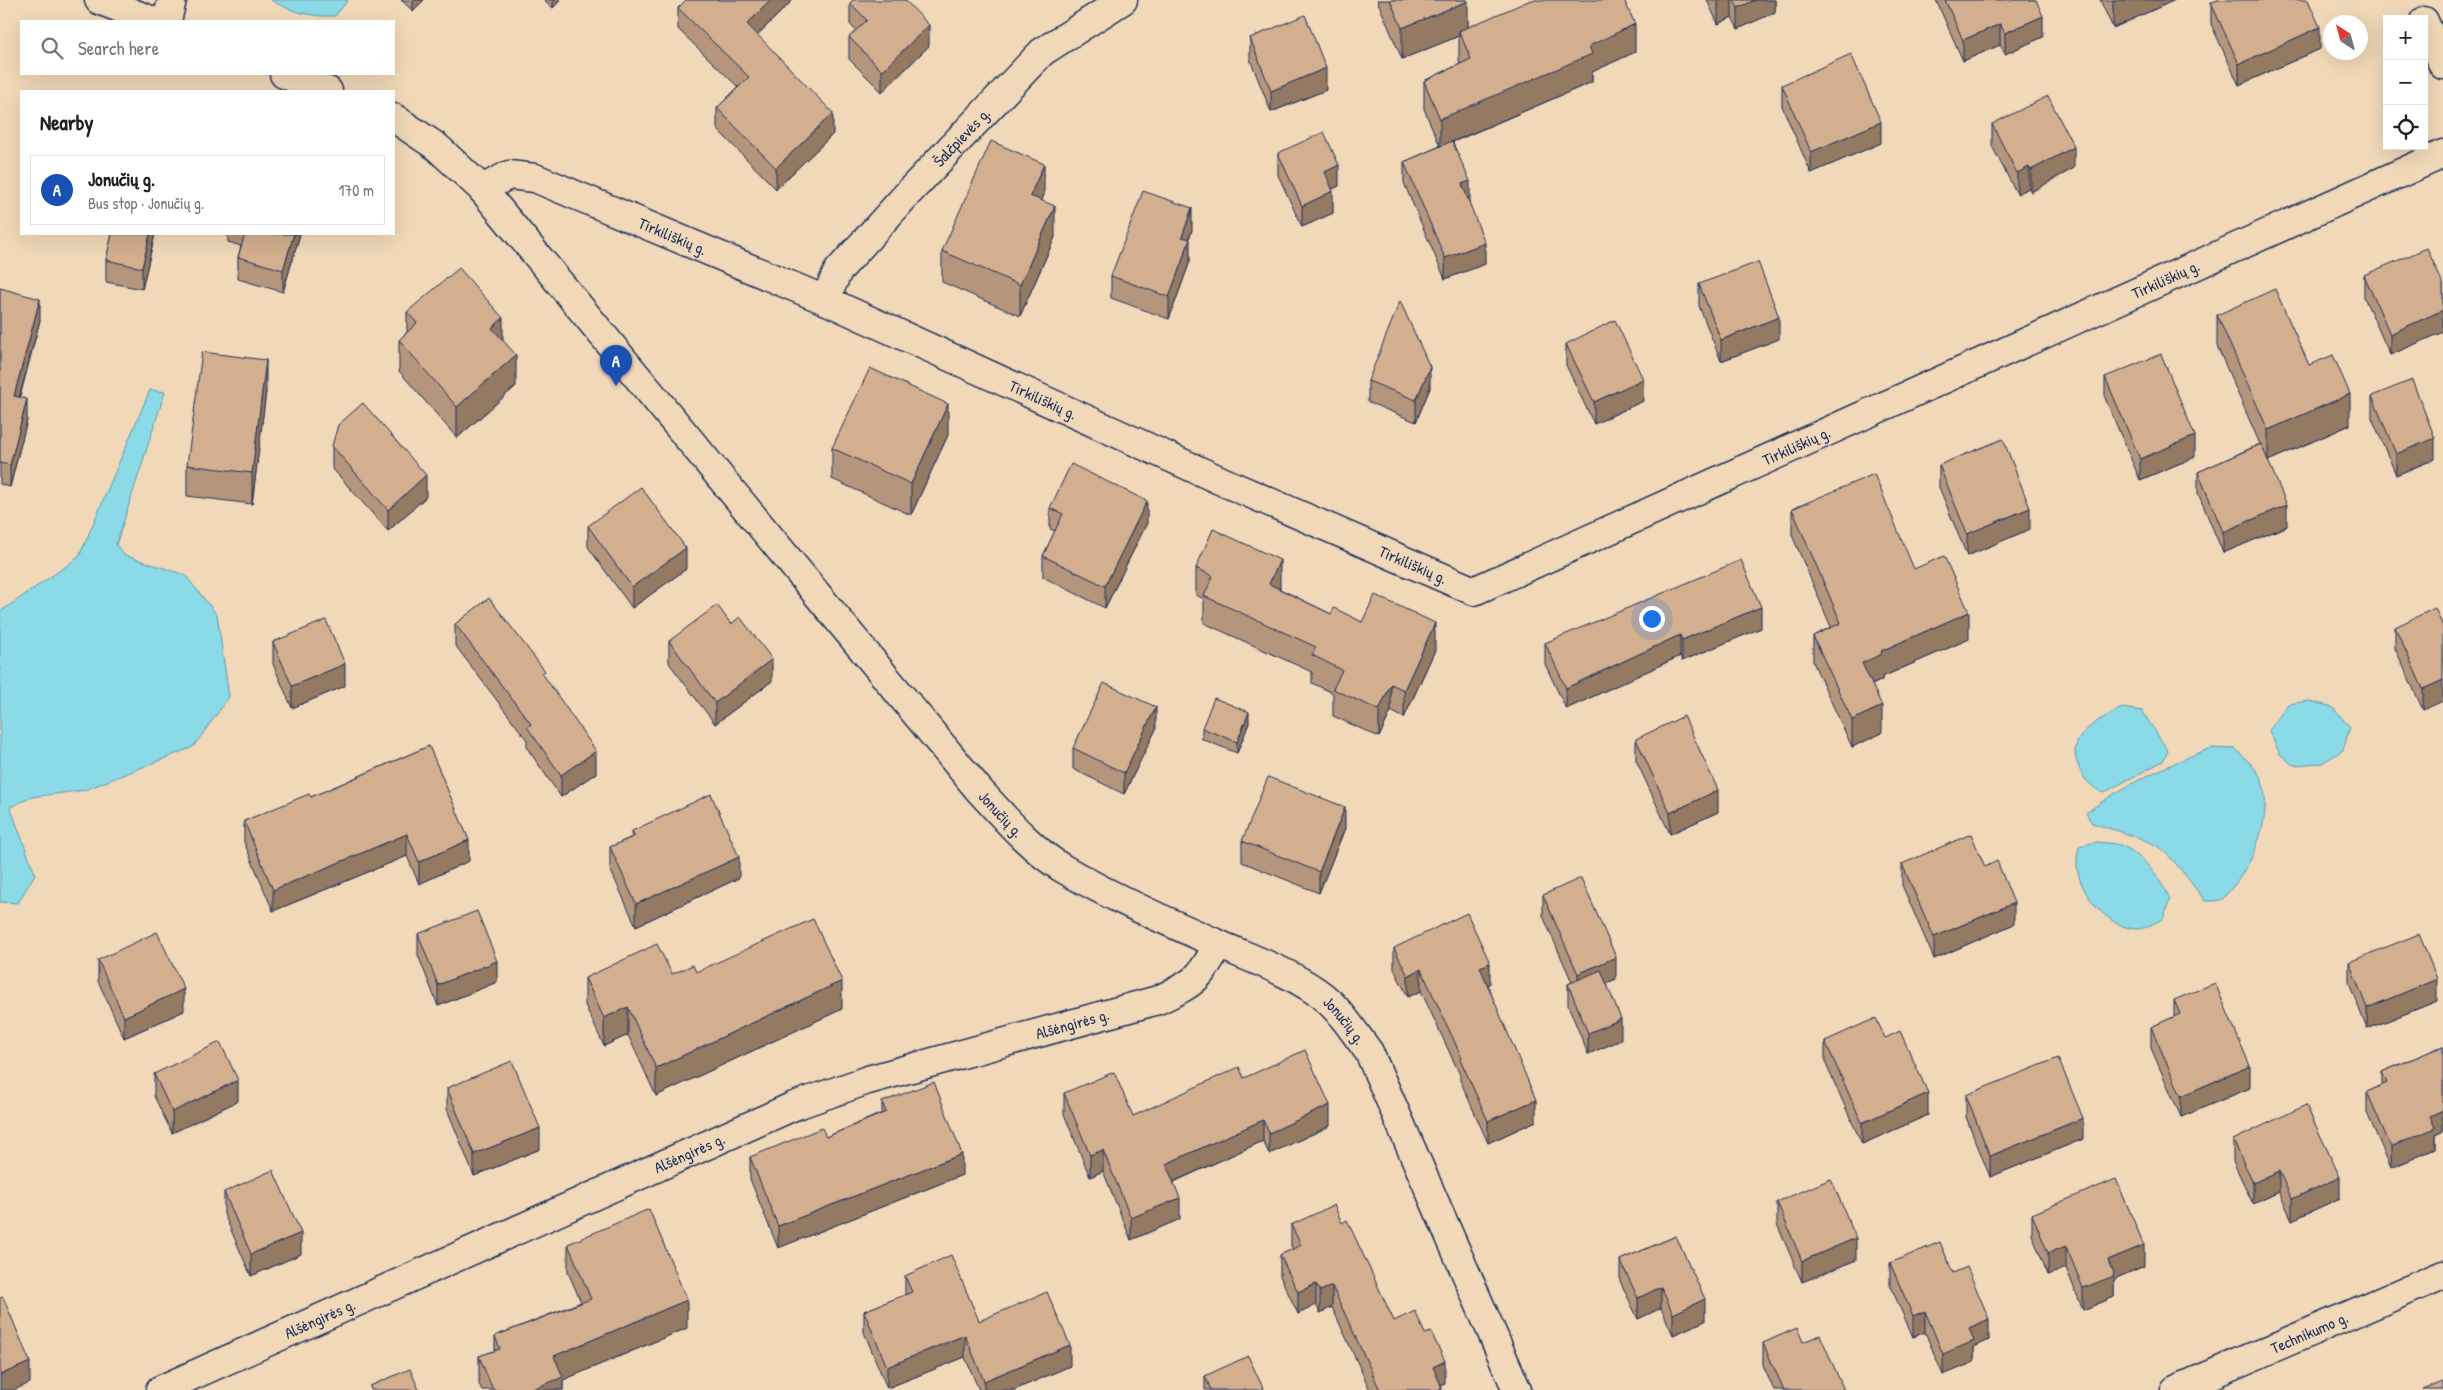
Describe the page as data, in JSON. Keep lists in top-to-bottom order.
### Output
{
  "streets": {
    "street": [
      "Šalčpievės g.",
      "Tirkiliškių g.",
      "Jonučių g.",
      "Alšėngirės g.",
      "Technikumo g."
    ]
  },
  "crossings": [
    ["Šalčpievės g.", "Tirkiliškių g."],
    ["Tirkiliškių g.", "Jonučių g."],
    ["Jonučių g.", "Alšėngirės g."]
  ],
  "north": "top left",
  "page": {
    "map_buttons": ["+", "−"],
    "search": "Search here",
    "heading": "Nearby",
    "list": [
      {
        "mark": "A",
        "name": "Jonučių g.",
        "note": "Bus stop · Jonučių g.",
        "value": "170 m"
      }
    ],
    "pins": "A"
  }
}
